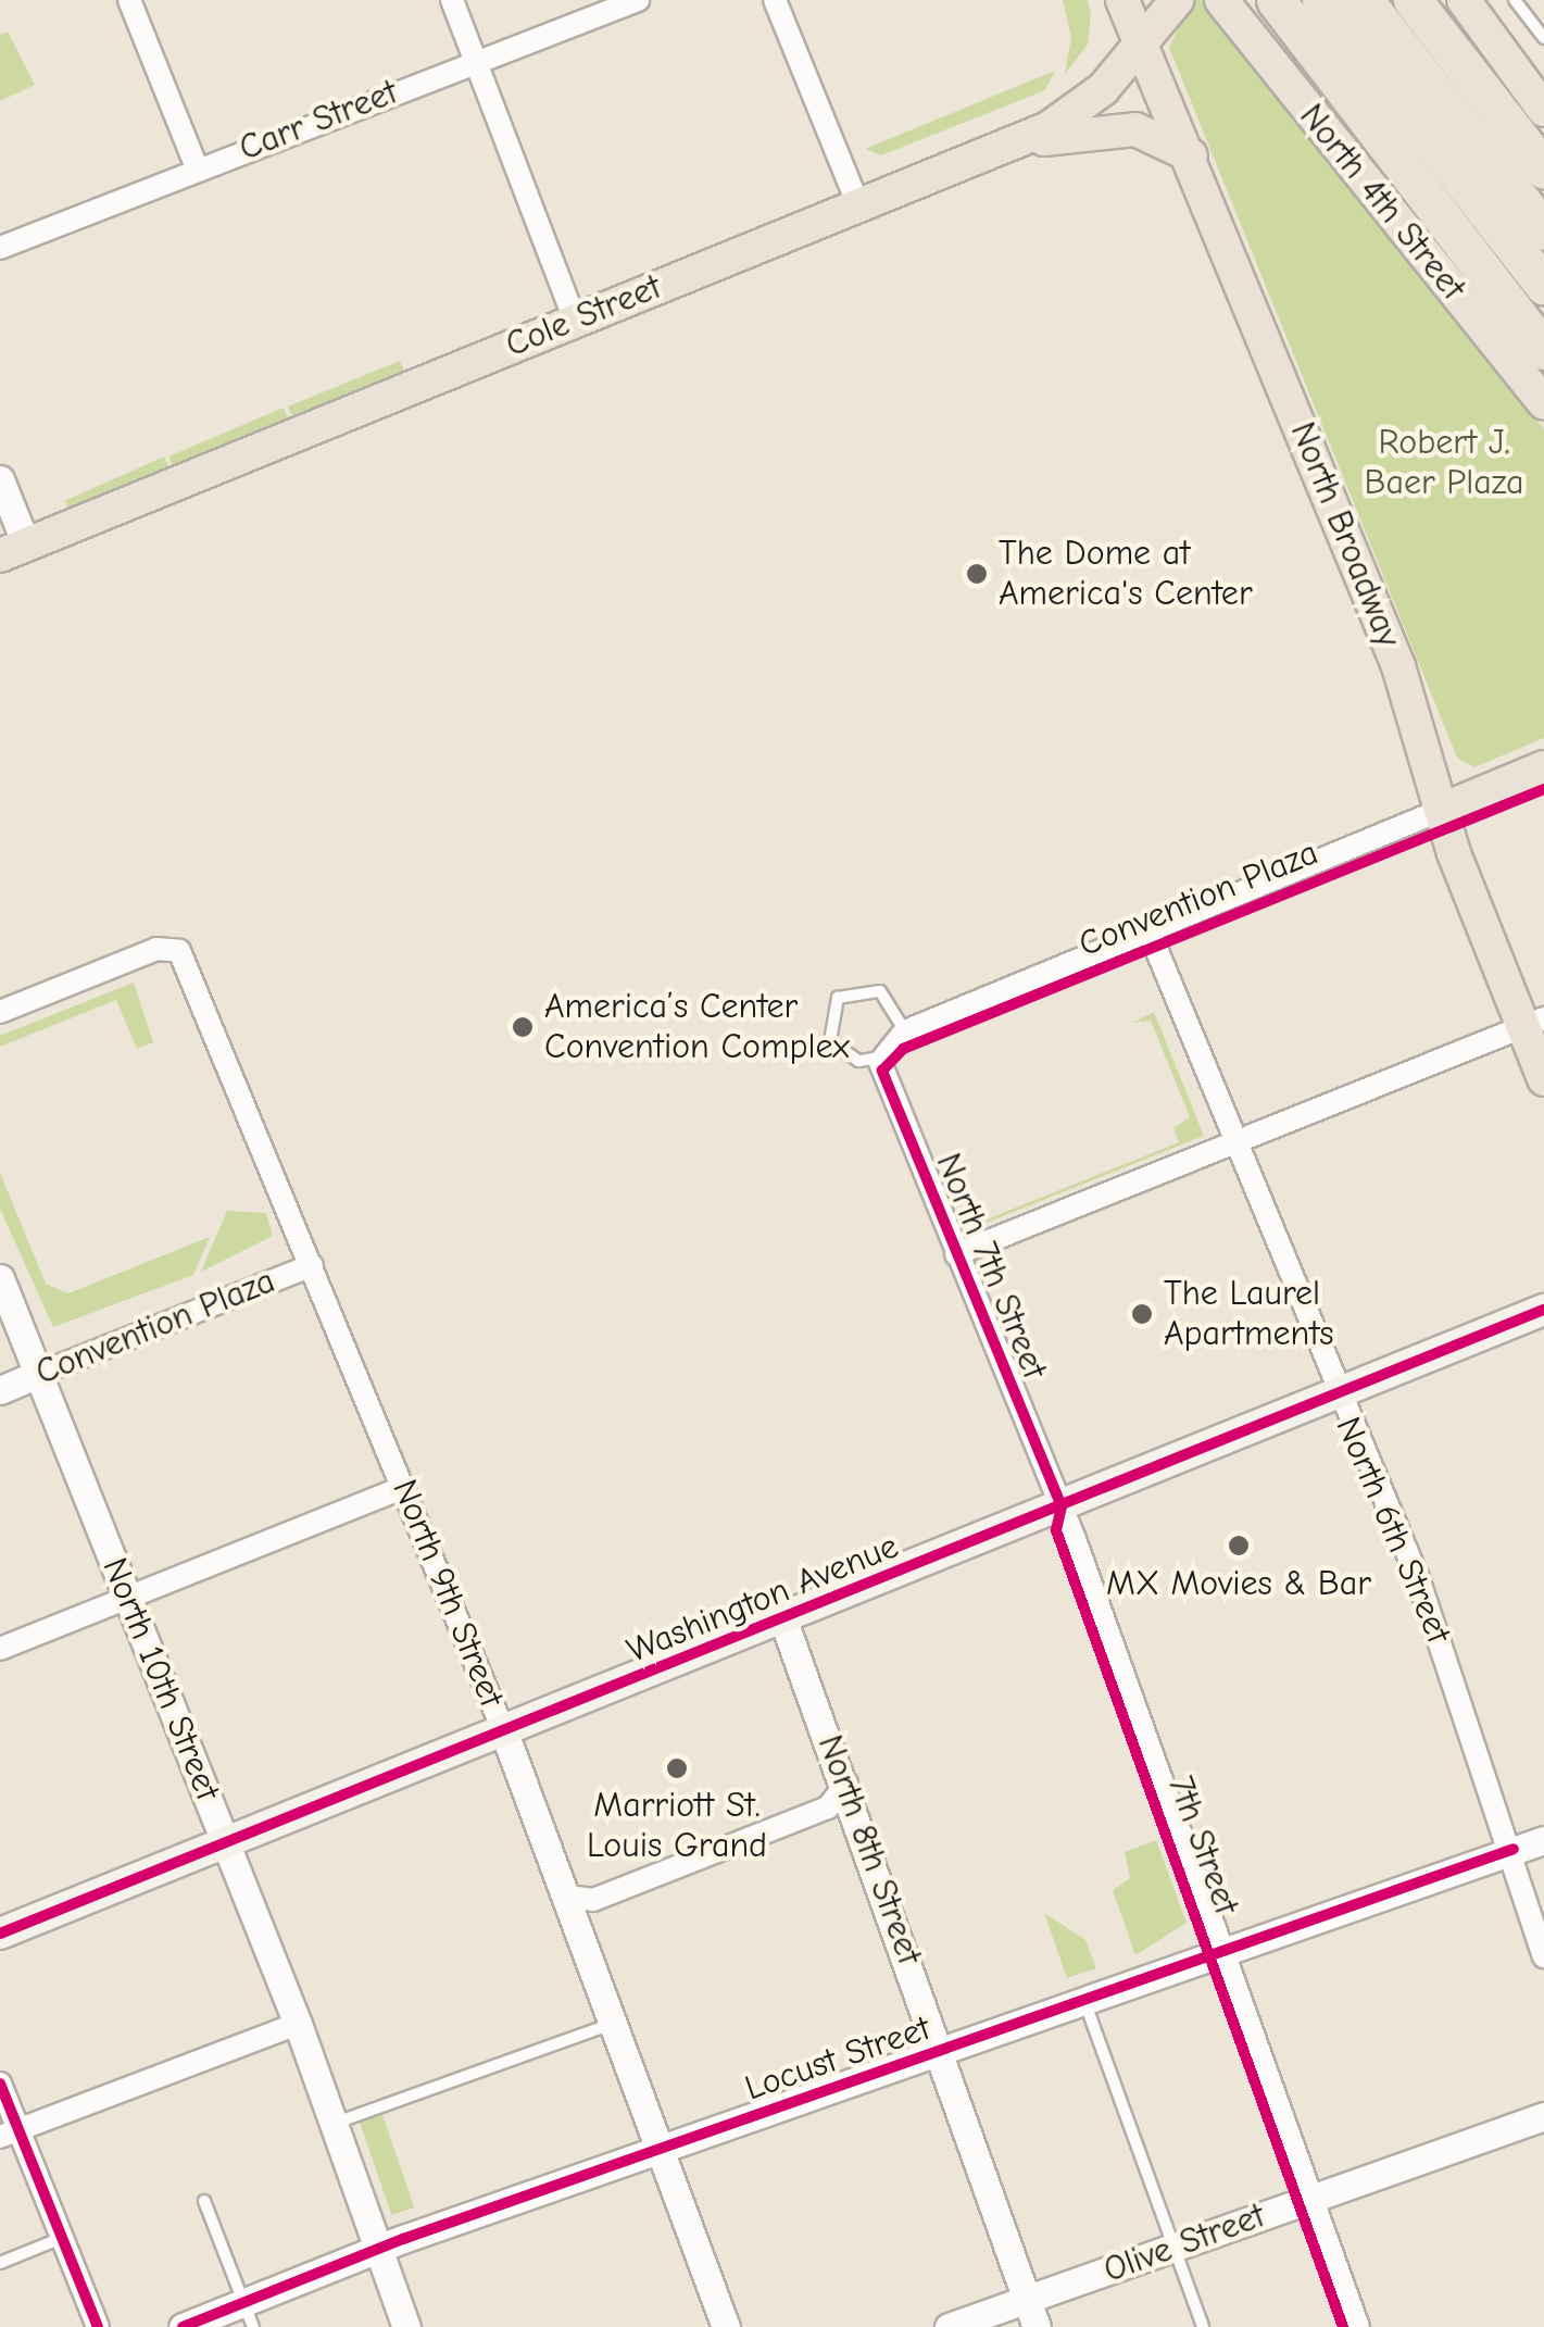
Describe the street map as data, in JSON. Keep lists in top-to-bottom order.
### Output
{
  "streets": {
    "main road": [
      "North 4th Street",
      "Cole Street",
      "North Broadway",
      "Convention Plaza",
      "Washington Avenue"
    ],
    "street": [
      "Carr Street",
      "North 7th Street",
      "North 6th Street",
      "North 9th Street",
      "North 10th Street",
      "North 8th Street",
      "Locust Street",
      "Olive Street"
    ],
    "cycle path": ["7th Street"]
  },
  "crossings": [
    ["Cole Street", "North Broadway"],
    ["North Broadway", "Convention Plaza"],
    ["Convention Plaza", "North 7th Street"],
    ["Convention Plaza", "North 6th Street"],
    ["Convention Plaza", "North 9th Street"],
    ["Convention Plaza", "North 10th Street"],
    ["North 7th Street", "Washington Avenue"],
    ["North 7th Street", "Locust Street"],
    ["North 7th Street", "Olive Street"],
    ["North 6th Street", "Washington Avenue"],
    ["North 6th Street", "Locust Street"],
    ["North 9th Street", "Washington Avenue"],
    ["North 9th Street", "Locust Street"],
    ["Washington Avenue", "North 10th Street"],
    ["Washington Avenue", "North 8th Street"],
    ["North 10th Street", "Locust Street"],
    ["North 8th Street", "Locust Street"],
    ["North 8th Street", "Olive Street"]
  ],
  "parks": ["Robert J. Baer Plaza"],
  "places": [
    "The Dome at America's Center",
    "America’s Center Convention Complex",
    "The Laurel Apartments",
    "MX Movies & Bar",
    "Marriott St. Louis Grand"
  ]
}
